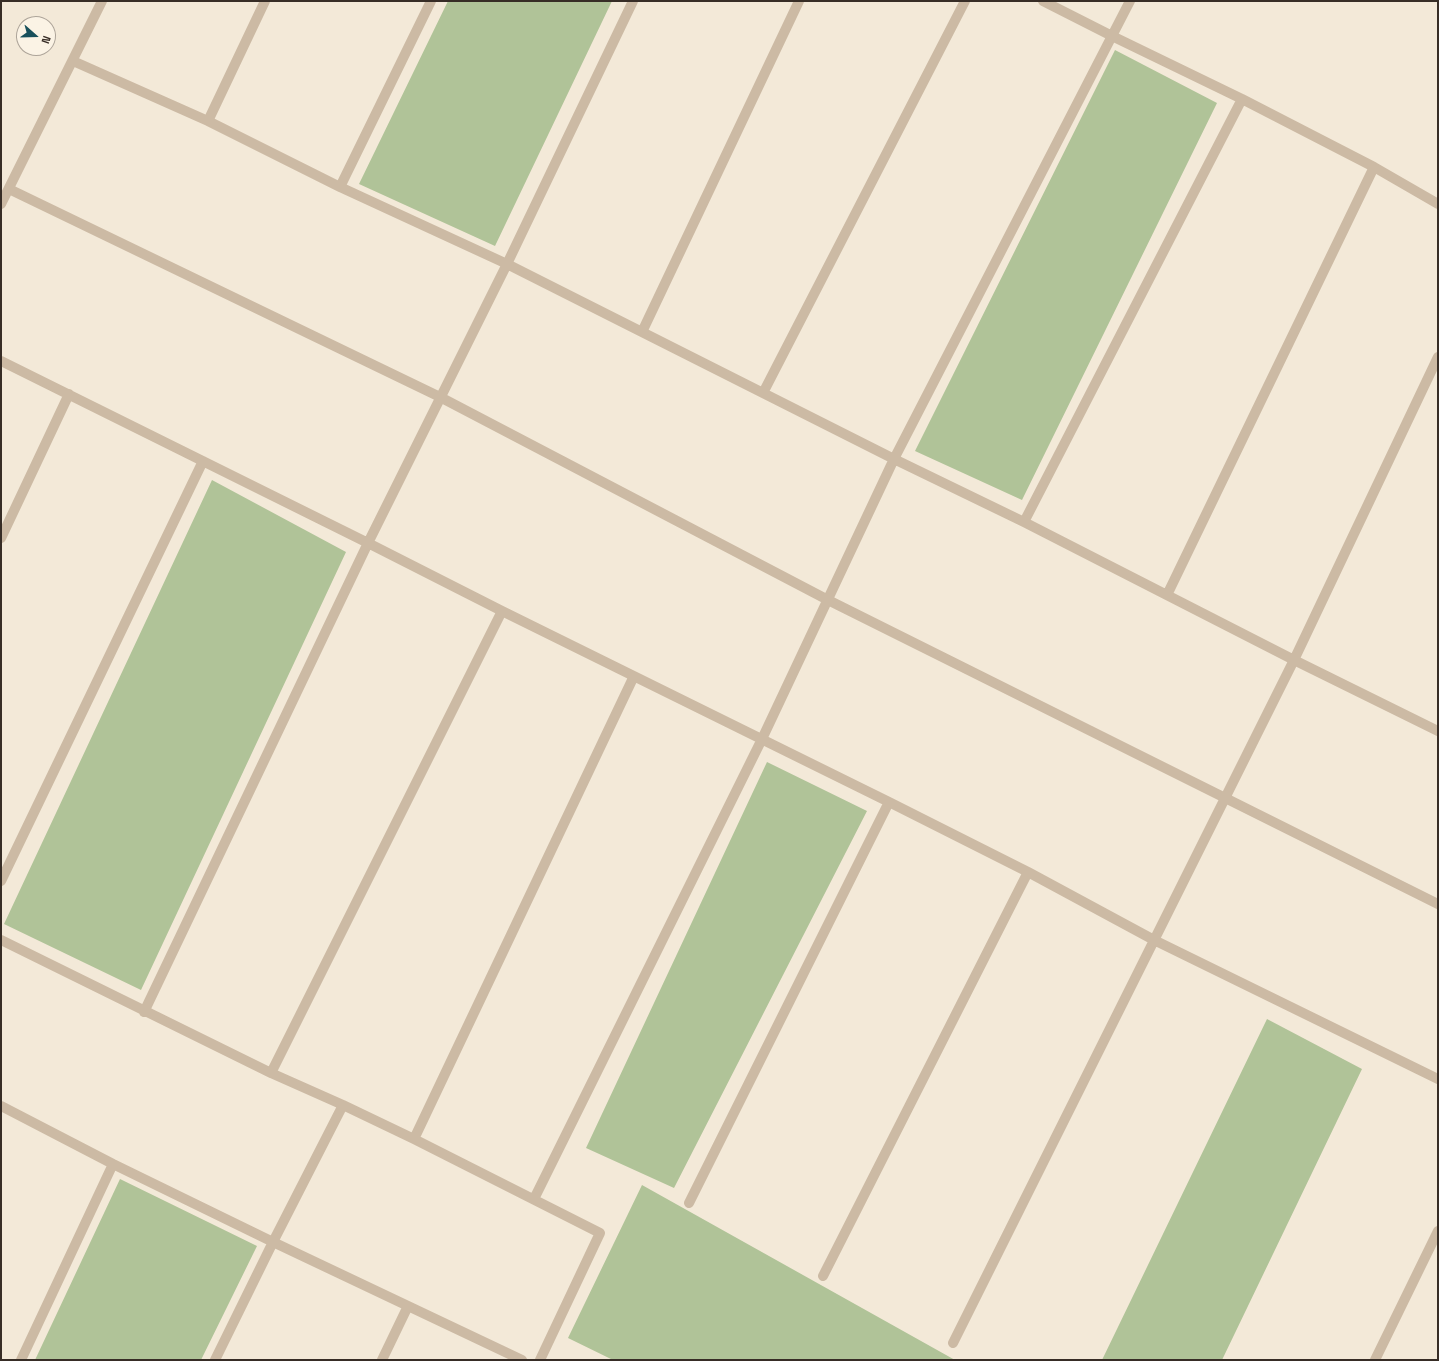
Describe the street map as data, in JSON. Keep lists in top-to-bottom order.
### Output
{
  "north": "right"
}
